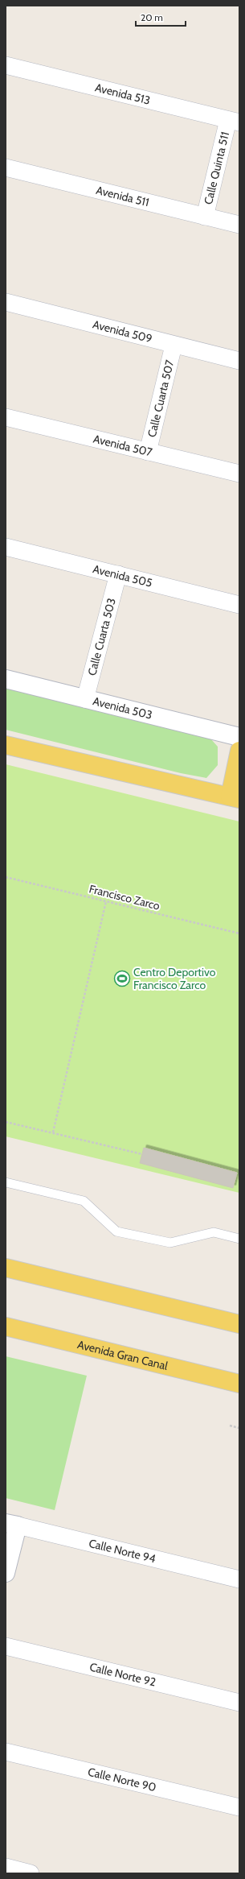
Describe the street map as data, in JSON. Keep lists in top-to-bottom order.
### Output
{
  "streets": {
    "main road": ["Avenida Gran Canal"],
    "street": [
      "Avenida 513",
      "Calle Quinta 511",
      "Avenida 511",
      "Avenida 509",
      "Calle Cuarta 507",
      "Avenida 507",
      "Avenida 505",
      "Calle Cuarta 503",
      "Avenida 503",
      "Calle Norte 94",
      "Calle Norte 92",
      "Calle Norte 90"
    ],
    "path": ["Francisco Zarco"]
  },
  "crossings": [
    ["Avenida 513", "Calle Quinta 511"],
    ["Calle Quinta 511", "Avenida 511"],
    ["Avenida 509", "Calle Cuarta 507"],
    ["Calle Cuarta 507", "Avenida 507"],
    ["Avenida 505", "Calle Cuarta 503"],
    ["Calle Cuarta 503", "Avenida 503"]
  ],
  "places": {
    "sports": ["Centro Deportivo Francisco Zarco"]
  },
  "scale_bar": "20 m"
}
